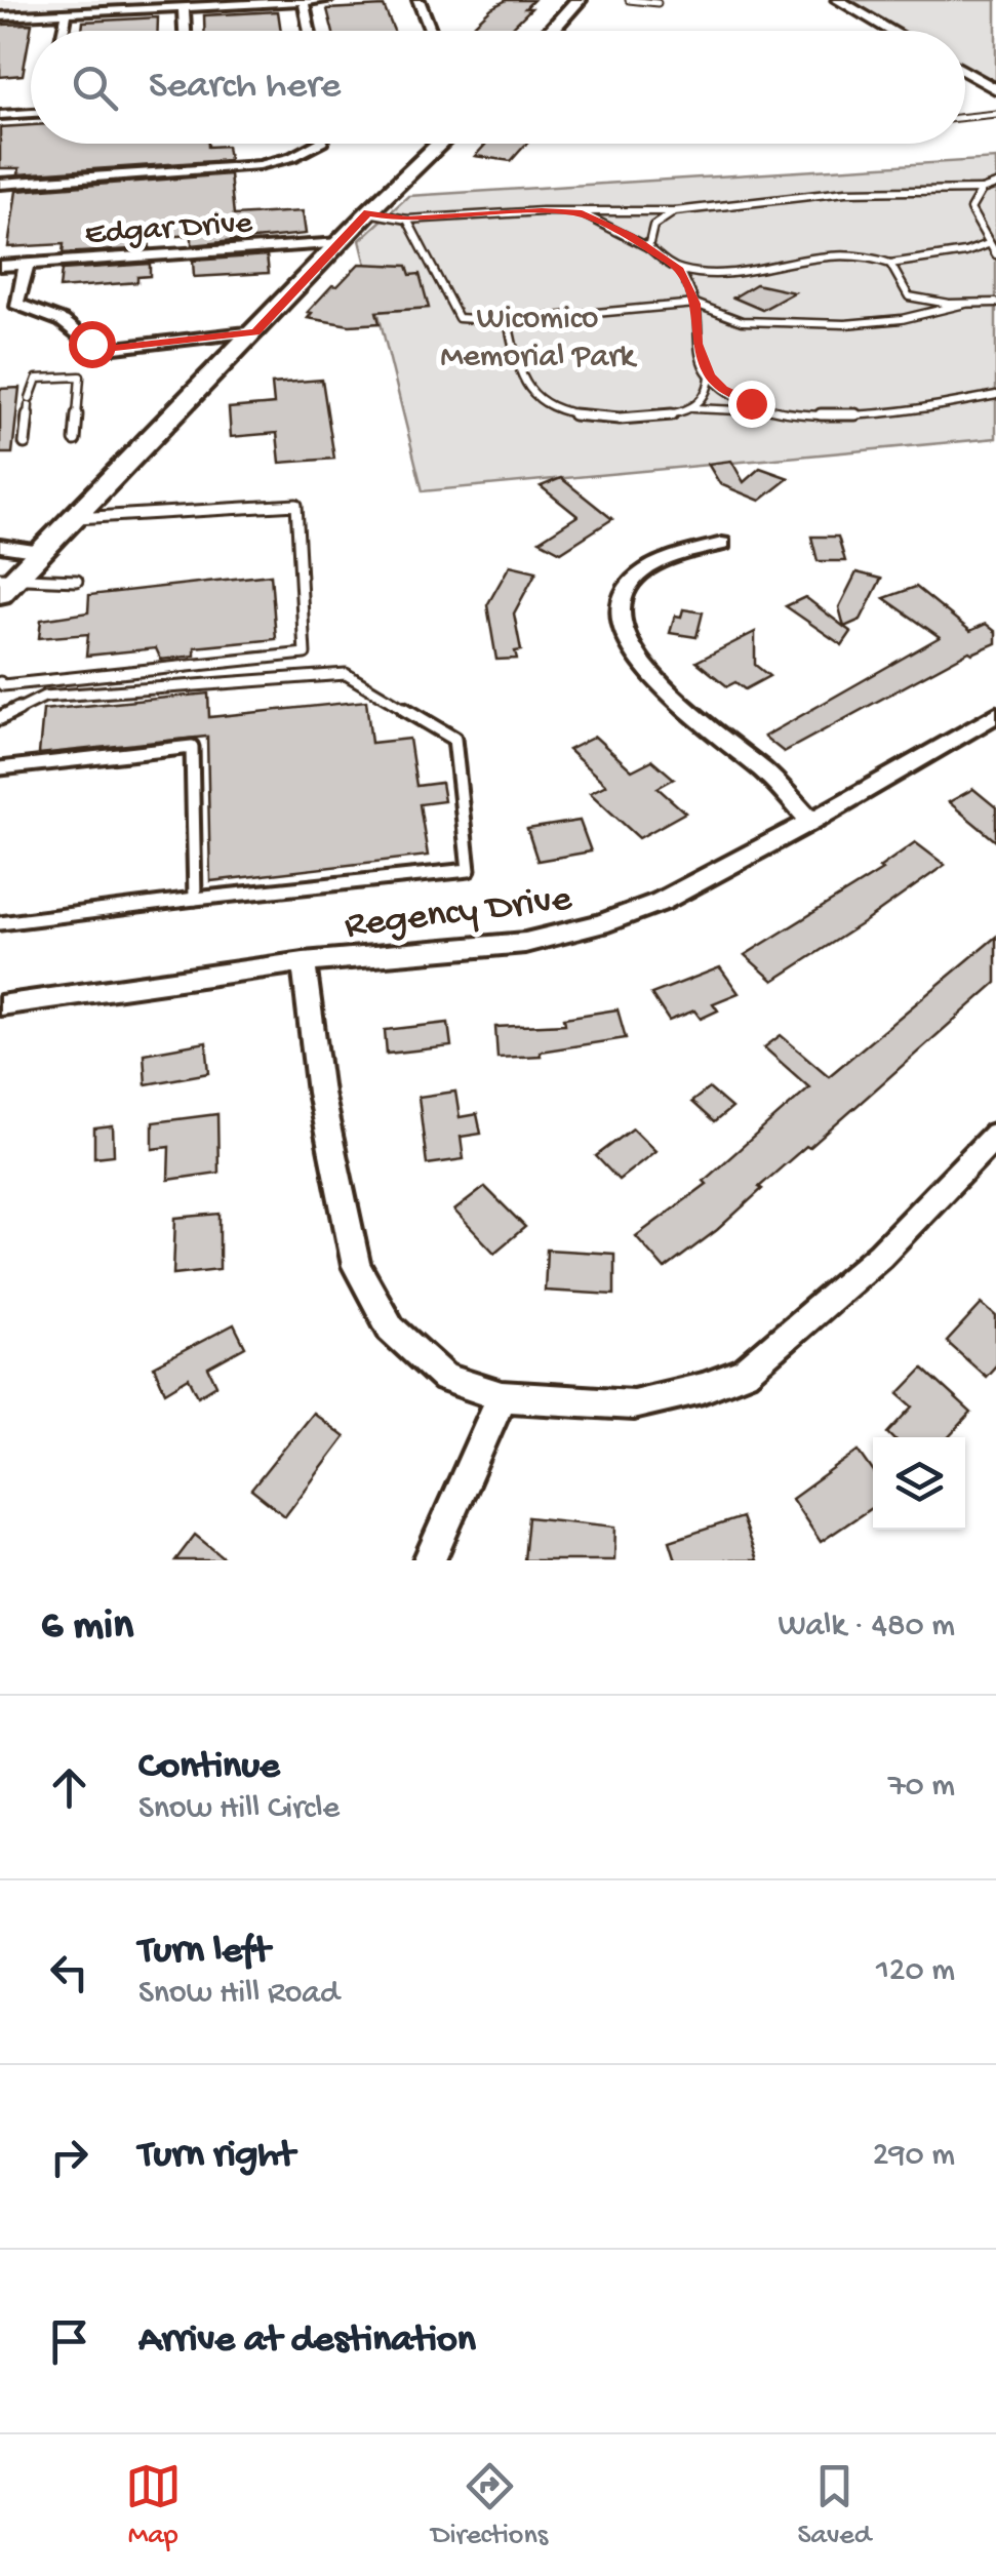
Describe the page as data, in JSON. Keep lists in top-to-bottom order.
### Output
{
  "streets": {
    "street": ["Edgar Drive", "Regency Drive"]
  },
  "parks": ["Wicomico Memorial Park"],
  "page": {
    "search": "Search here",
    "heading": ["6 min", "Walk · 480 m"],
    "list": [
      ["Continue", "Snow Hill Circle", "70 m"],
      ["Turn left", "Snow Hill Road", "120 m"],
      ["Turn right", "290 m"],
      "Arrive at destination"
    ],
    "nav": ["Map", "Directions", "Saved"]
  }
}
